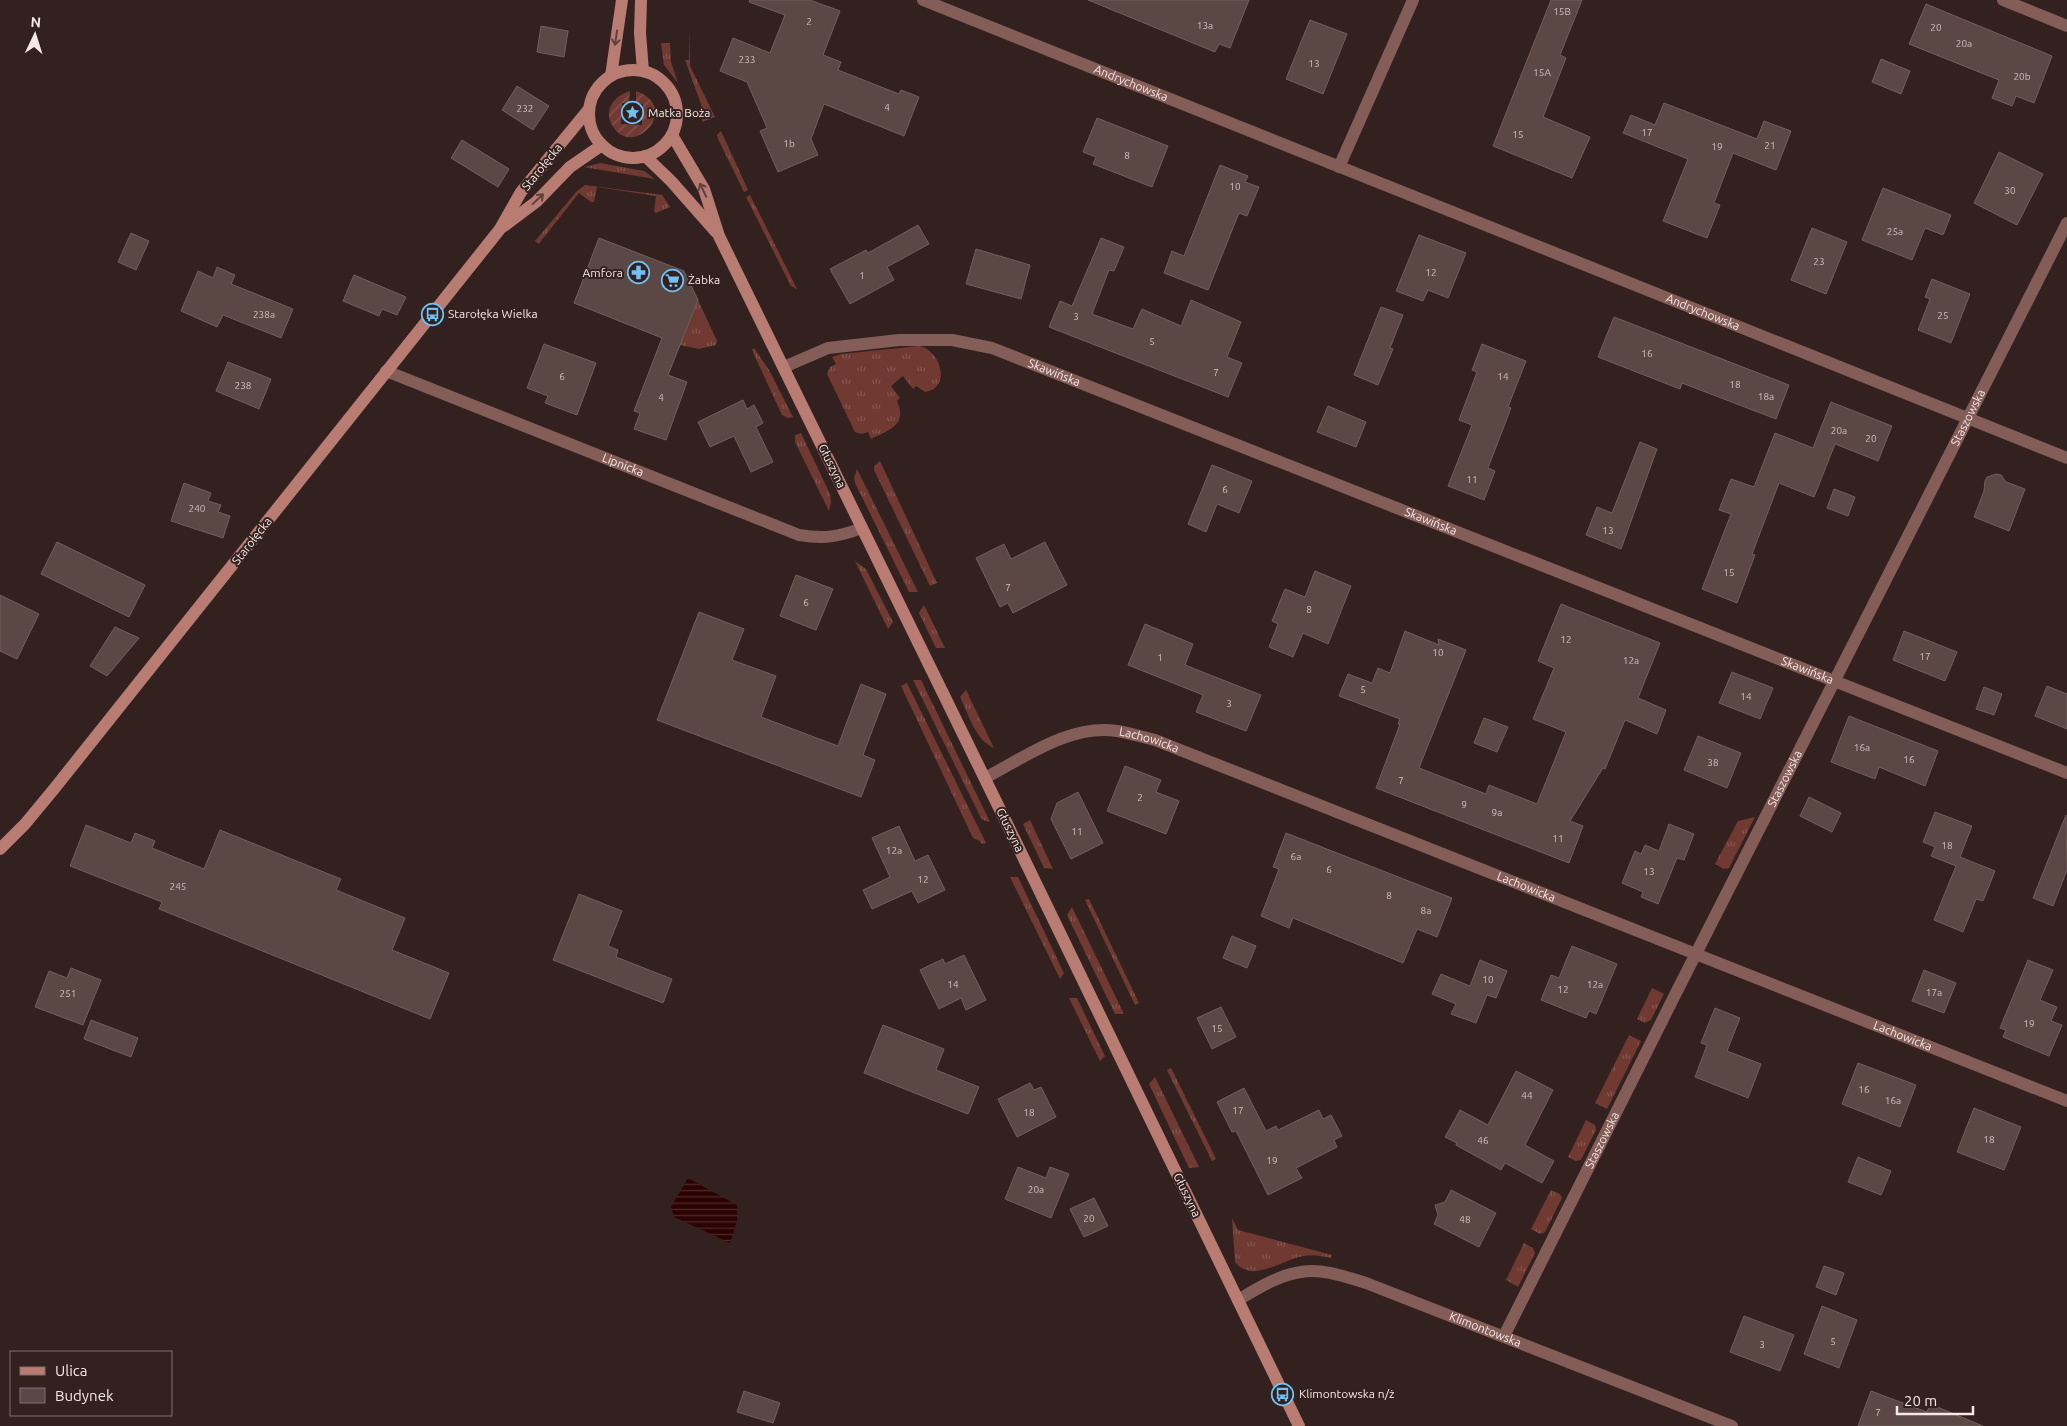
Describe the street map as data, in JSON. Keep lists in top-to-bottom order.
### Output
{
  "streets": {
    "street": [
      "Andrychowska",
      "Starołęcka",
      "Skawińska",
      "Staszowska",
      "Lipnicka",
      "Głuszyna",
      "Lachowicka",
      "Klimontowska"
    ]
  },
  "crossings": [
    ["Andrychowska", "Staszowska"],
    ["Starołęcka", "Lipnicka"],
    ["Starołęcka", "Głuszyna"],
    ["Skawińska", "Staszowska"],
    ["Skawińska", "Głuszyna"],
    ["Staszowska", "Lachowicka"],
    ["Staszowska", "Klimontowska"],
    ["Lipnicka", "Głuszyna"],
    ["Głuszyna", "Lachowicka"],
    ["Głuszyna", "Klimontowska"]
  ],
  "places": {
    "place": ["Matka Boża"],
    "pharmacy": ["Amfora"],
    "supermarket": ["Żabka"],
    "bus stop": ["Starołęka Wielka", "Klimontowska n/ż"]
  },
  "house_numbers": [
    "15B",
    "2",
    "13a",
    "20",
    "20a",
    "233",
    "13",
    "15A",
    "20b",
    "4",
    "232",
    "17",
    "15",
    "1b",
    "21",
    "19",
    "8",
    "10",
    "30",
    "25a",
    "23",
    "12",
    "1",
    "238a",
    "25",
    "3",
    "5",
    "16",
    "7",
    "6",
    "14",
    "18",
    "238",
    "18a",
    "4",
    "20a",
    "20",
    "11",
    "6",
    "240",
    "13",
    "15",
    "7",
    "6",
    "8",
    "12",
    "10",
    "17",
    "1",
    "12a",
    "5",
    "14",
    "3",
    "16a",
    "16",
    "38",
    "7",
    "2",
    "9",
    "9a",
    "11",
    "11",
    "18",
    "12a",
    "6a",
    "6",
    "13",
    "12",
    "245",
    "8",
    "8a",
    "10",
    "14",
    "12a",
    "12",
    "17a",
    "251",
    "19",
    "15",
    "16",
    "44",
    "16a",
    "17",
    "18",
    "18",
    "46",
    "19",
    "20a",
    "20",
    "48",
    "5",
    "3",
    "7"
  ],
  "legend": ["Ulica", "Budynek"],
  "scale_bar": "20 m",
  "north": "top"
}
